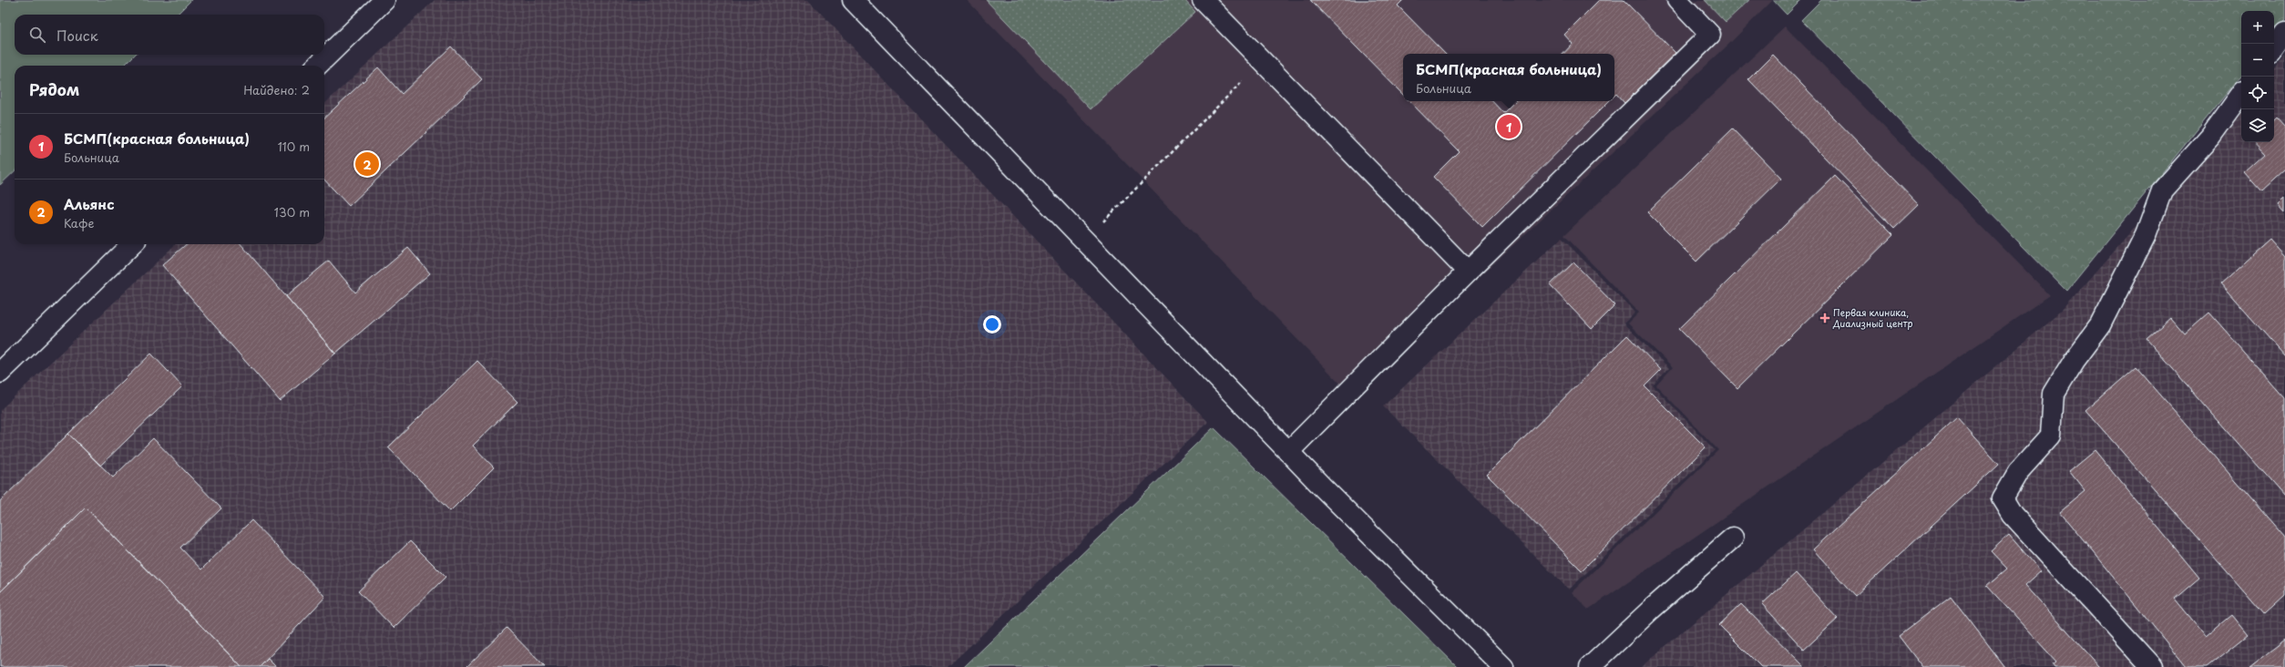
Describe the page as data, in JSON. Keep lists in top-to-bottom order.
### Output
{
  "places": {
    "health": ["Первая клиника, Диализный центр"]
  },
  "page": {
    "map_buttons": ["+", "−"],
    "search": "Поиск",
    "popup": ["БСМП(красная больница)", "Больница"],
    "heading": ["Рядом", "Найдено: 2"],
    "pins": ["1", "2"],
    "list": [
      {
        "mark": "1",
        "name": "БСМП(красная больница)",
        "note": "Больница",
        "value": "110 m"
      },
      {
        "mark": "2",
        "name": "Альянс",
        "note": "Кафе",
        "value": "130 m"
      }
    ]
  }
}
